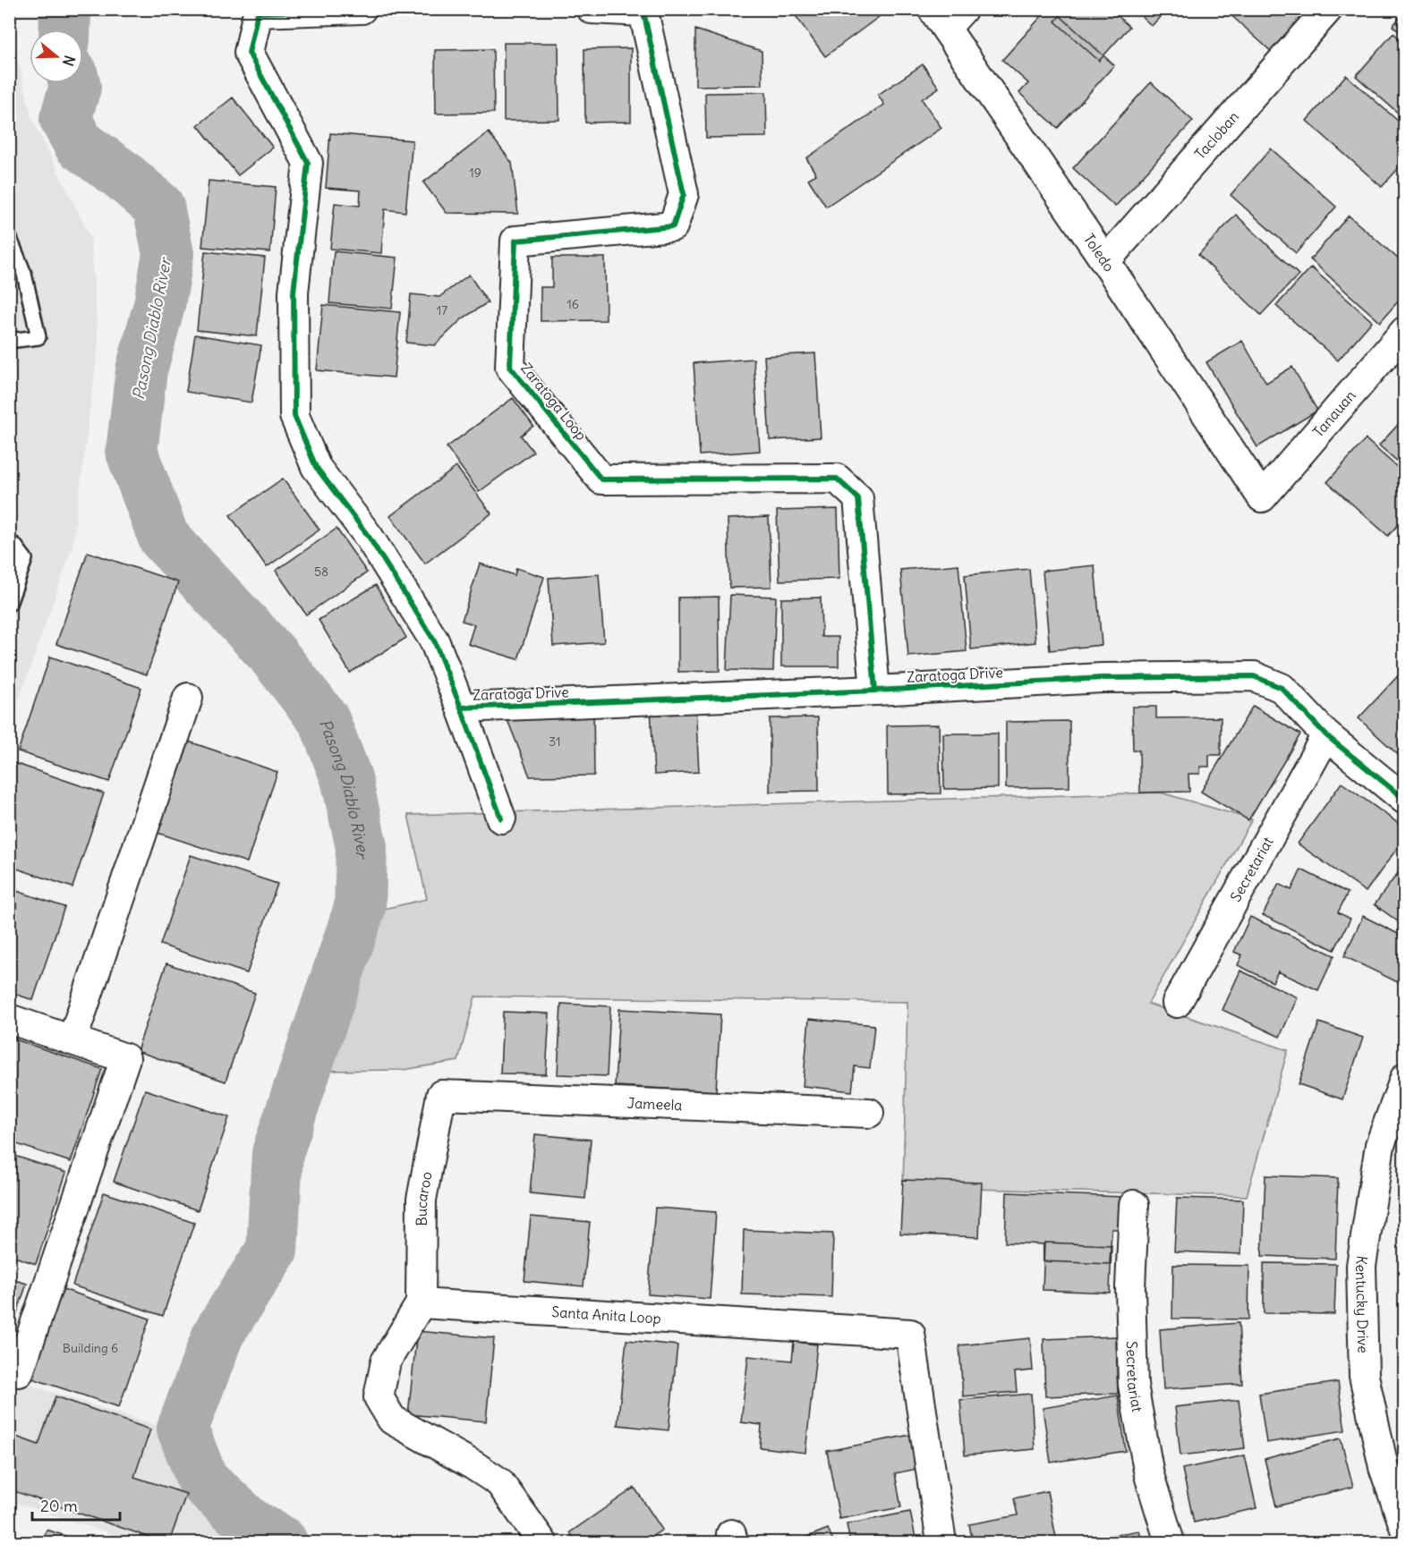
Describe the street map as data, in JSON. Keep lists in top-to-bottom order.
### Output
{
  "streets": {
    "street": [
      "Tacloban",
      "Toledo",
      "Zaratoga Loop",
      "Tanauan",
      "Zaratoga Drive",
      "Secretariat",
      "Jameela",
      "Bucaroo",
      "Kentucky Drive",
      "Santa Anita Loop"
    ]
  },
  "crossings": [
    ["Tacloban", "Toledo"],
    ["Toledo", "Tanauan"],
    ["Zaratoga Loop", "Zaratoga Drive"],
    ["Zaratoga Drive", "Secretariat"],
    ["Jameela", "Bucaroo"],
    ["Bucaroo", "Santa Anita Loop"]
  ],
  "water": ["Pasong Diablo River"],
  "house_numbers": [
    "19",
    "16",
    "17",
    "58",
    "31",
    "Building 6"
  ],
  "scale_bar": "20 m",
  "north": "right"
}
